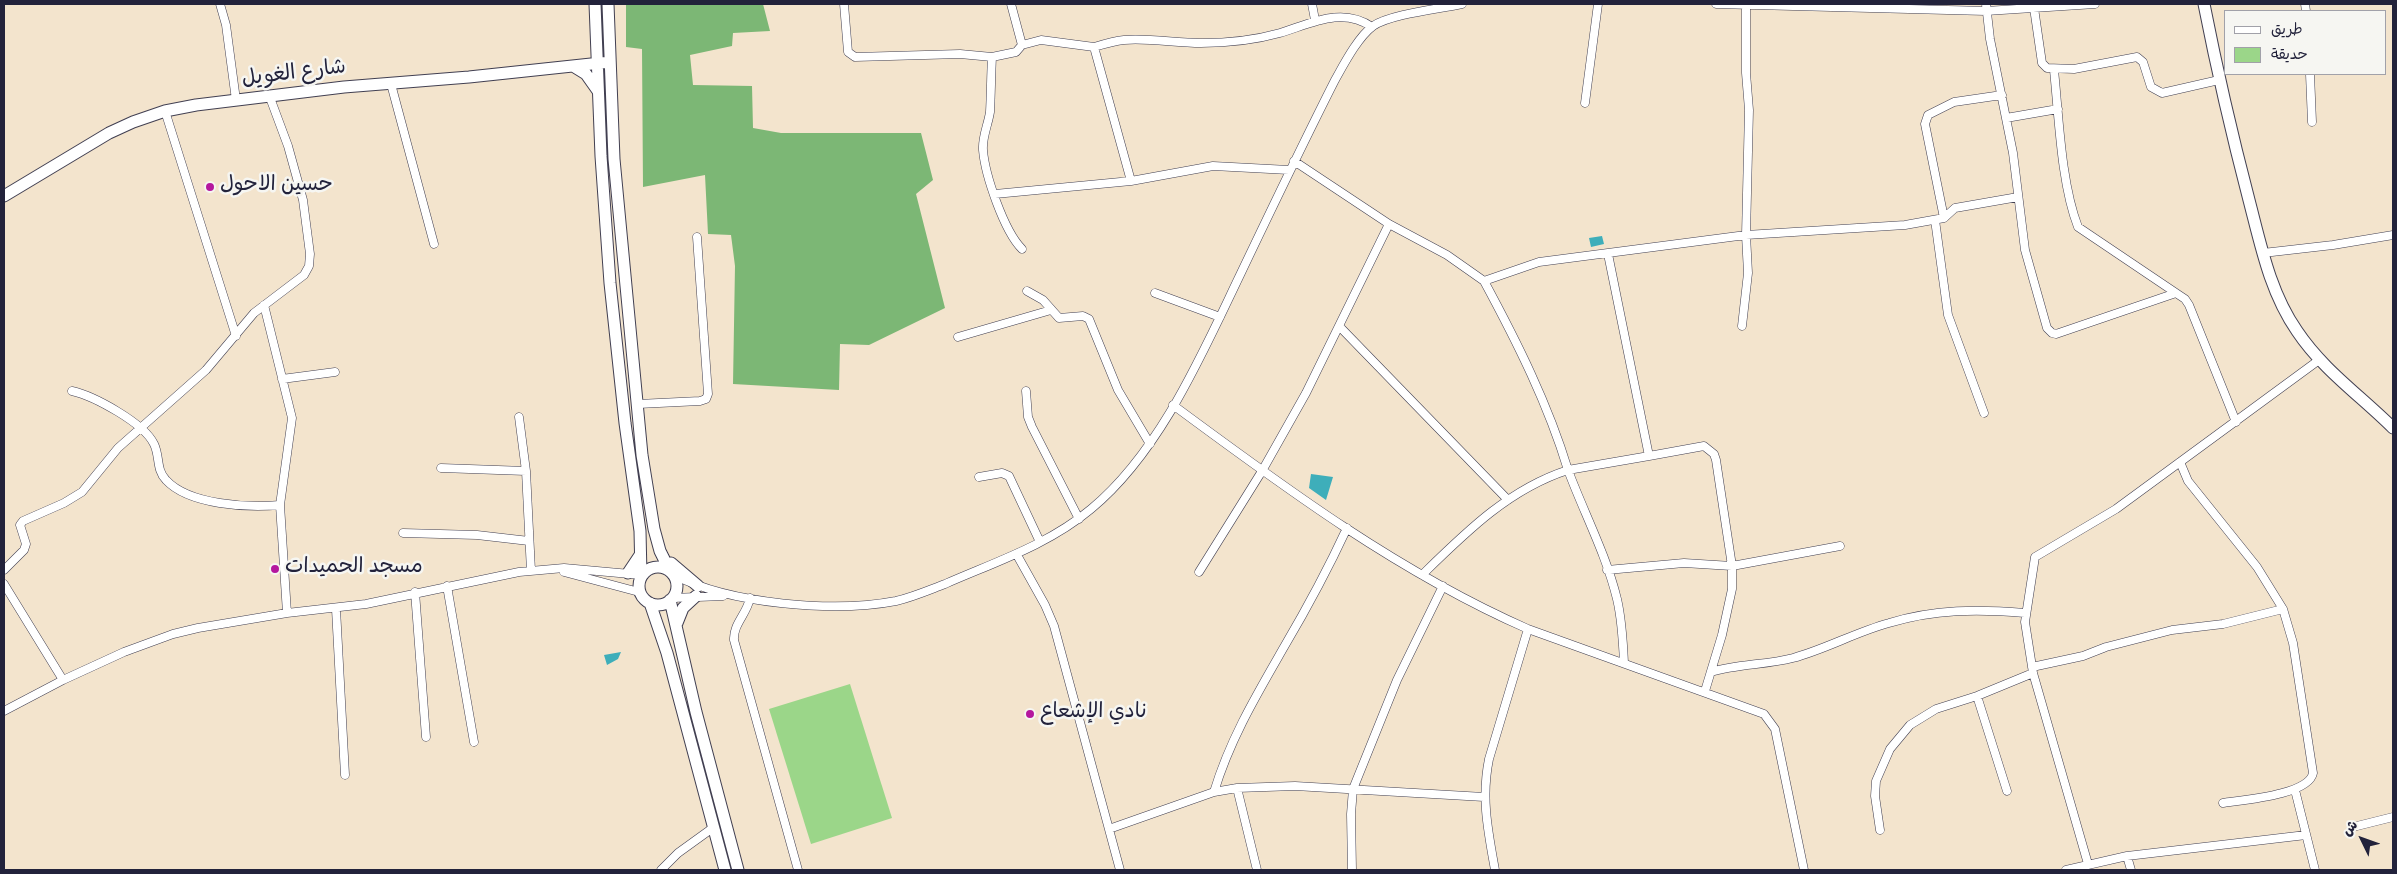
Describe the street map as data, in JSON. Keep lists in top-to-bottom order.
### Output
{
  "streets": {
    "street": ["شارع الغويل"]
  },
  "places": ["حسين الاحول", "مسجد الحميدات", "نادي الإشعاع"],
  "legend": ["طريق", "حديقة"],
  "north": "top left"
}
